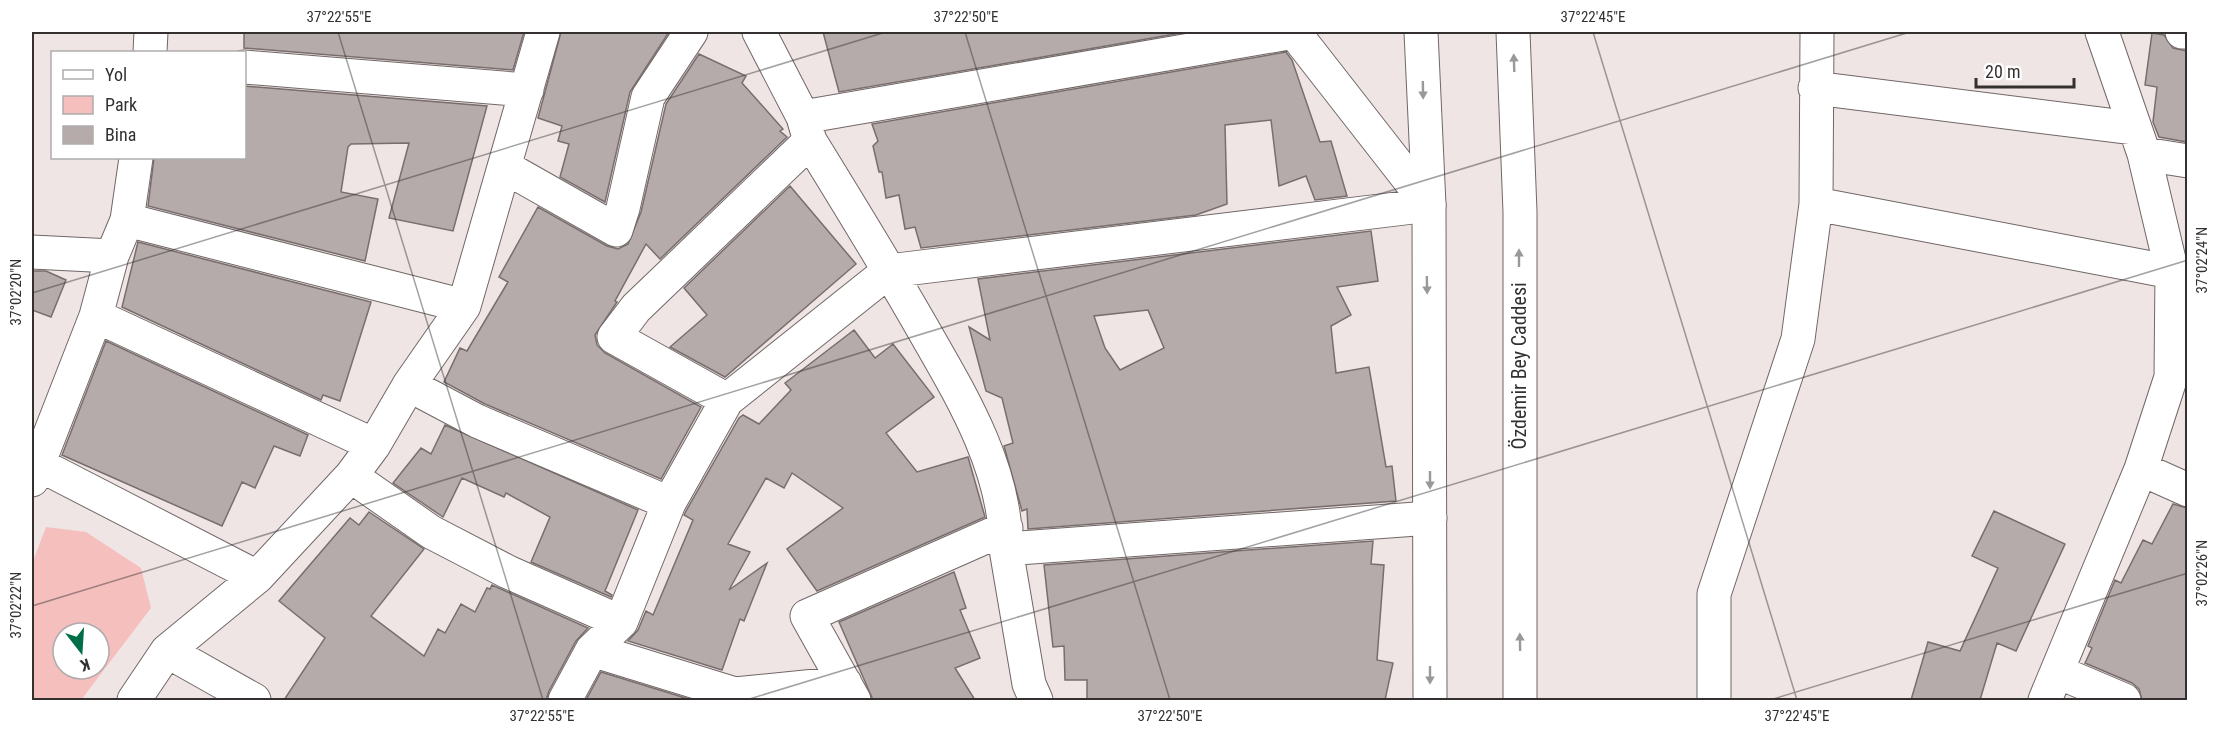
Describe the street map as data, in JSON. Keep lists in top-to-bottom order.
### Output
{
  "streets": {
    "street": ["Özdemir Bey Caddesi"]
  },
  "legend": ["Yol", "Park", "Bina"],
  "scale_bar": "20 m",
  "north": "bottom",
  "coordinates": [
    "37°22'55\"E",
    "37°22'50\"E",
    "37°22'45\"E",
    "37°02'24\"N",
    "37°02'20\"N",
    "37°02'26\"N",
    "37°02'22\"N"
  ]
}
